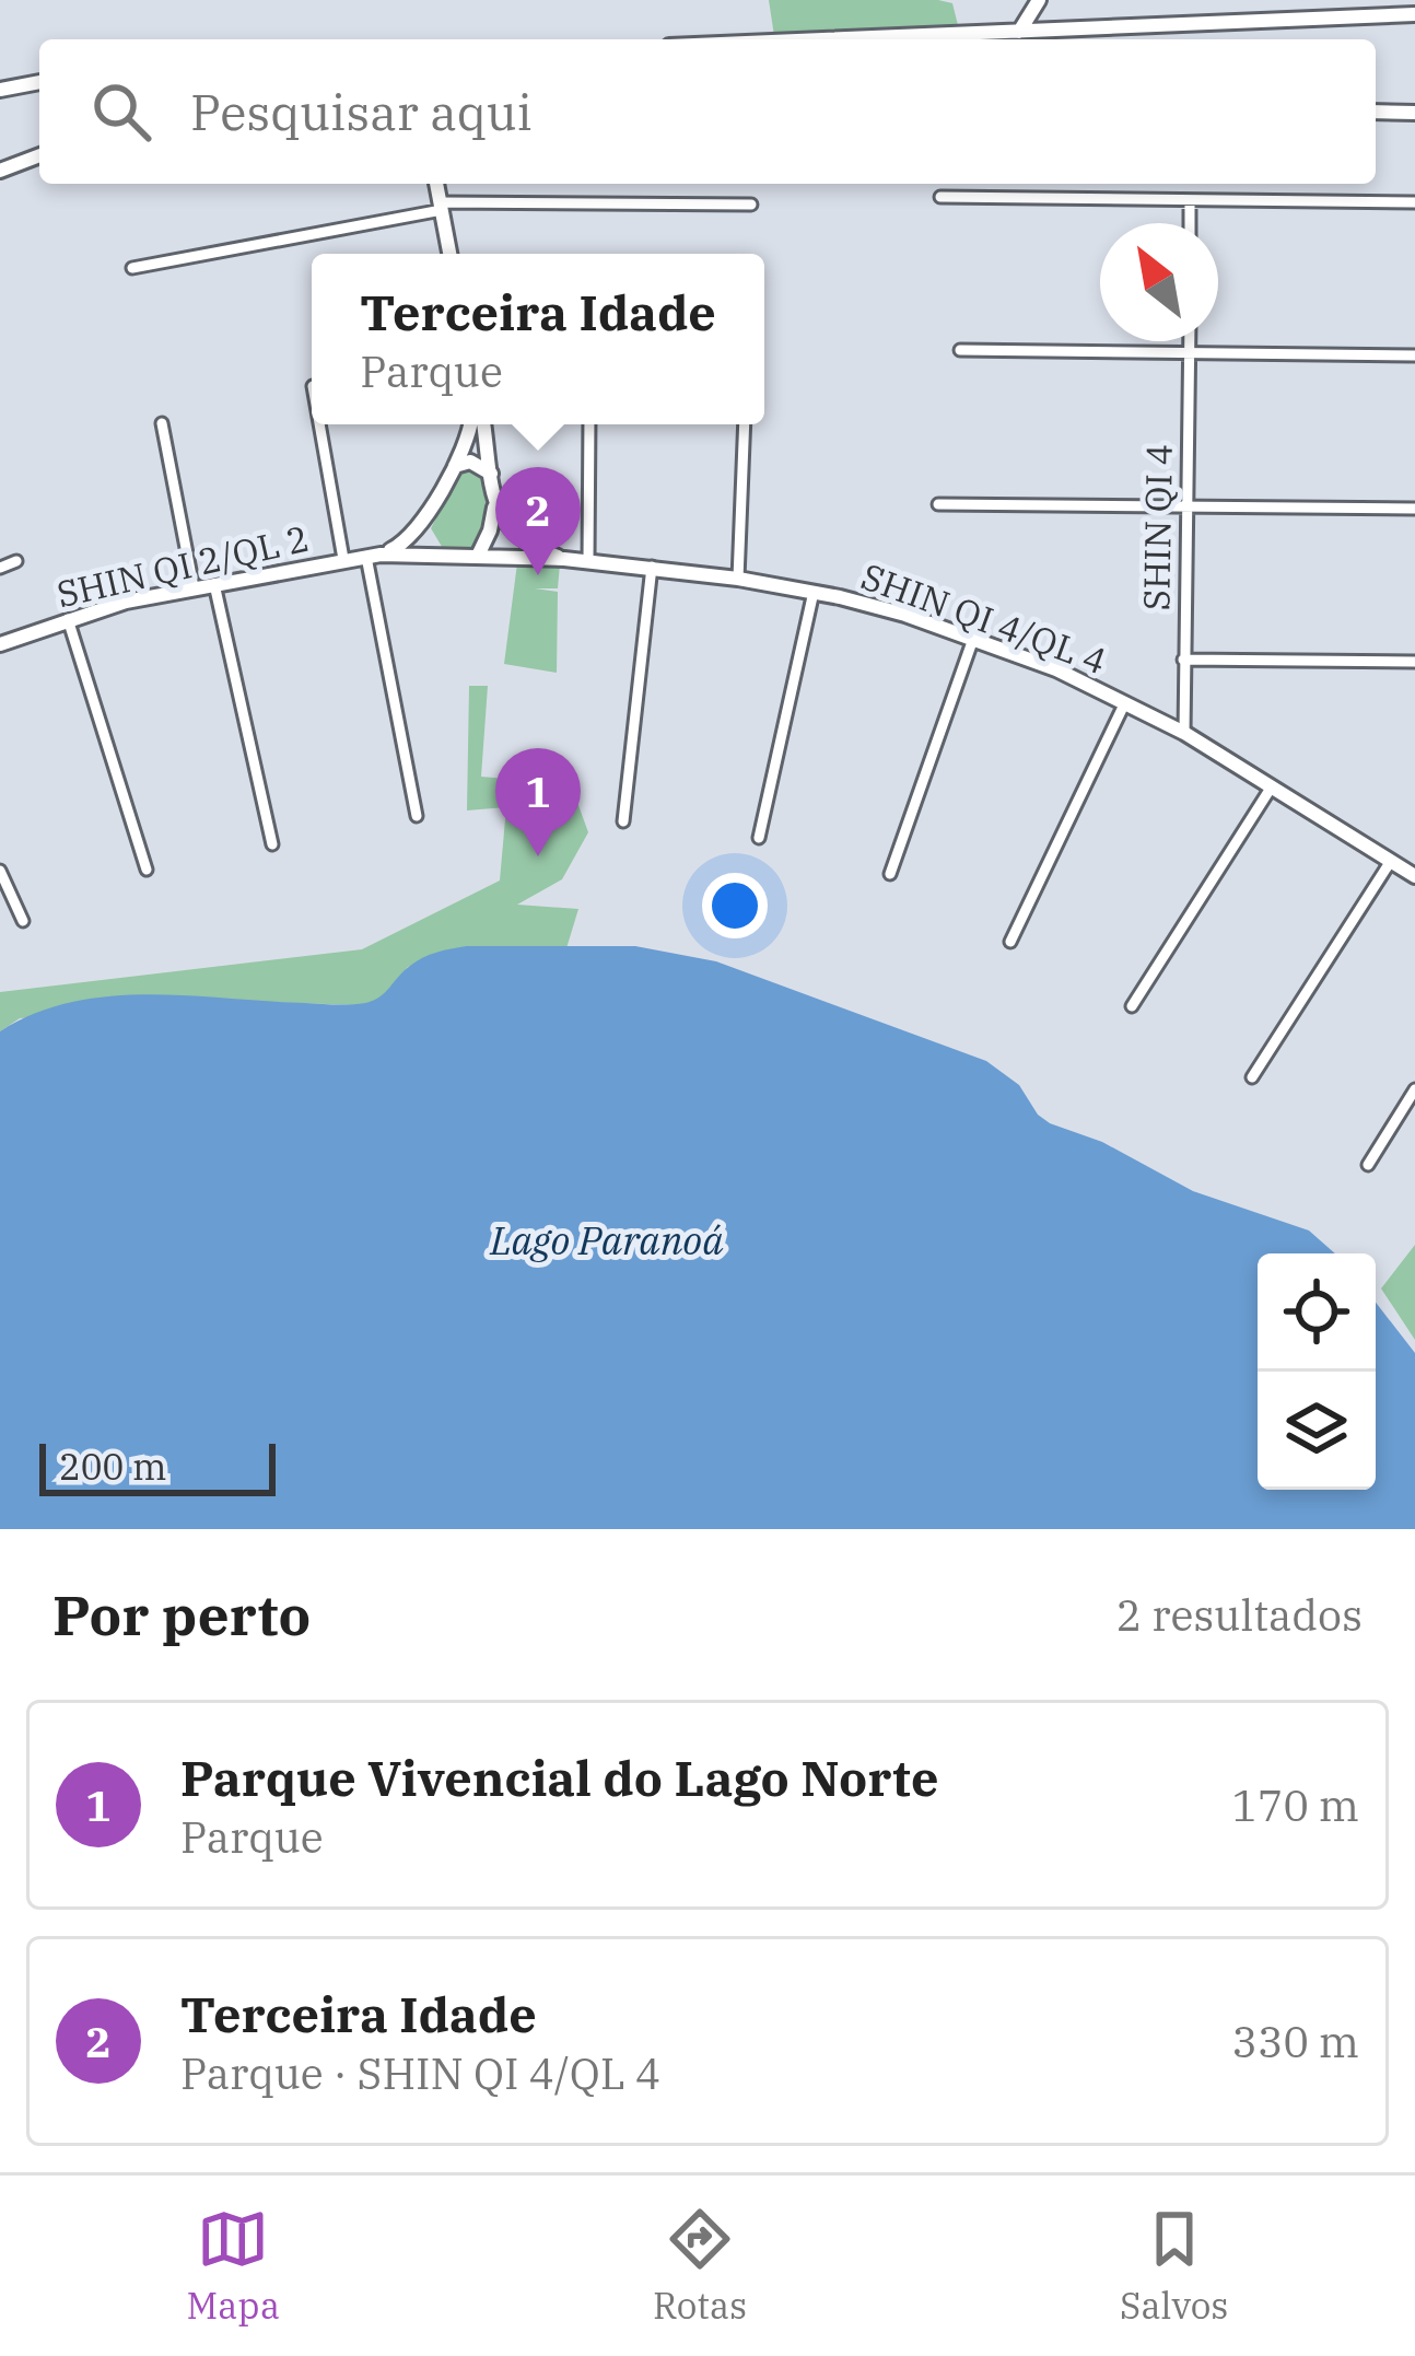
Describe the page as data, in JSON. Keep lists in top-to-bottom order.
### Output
{
  "streets": {
    "street": ["SHIN QI 4", "SHIN QI 2/QL 2", "SHIN QI 4/QL 4"]
  },
  "crossings": [
    ["SHIN QI 4", "SHIN QI 4/QL 4"],
    ["SHIN QI 2/QL 2", "SHIN QI 4/QL 4"]
  ],
  "water": ["Lago Paranoá"],
  "scale_bar": "200 m",
  "north": "top left",
  "page": {
    "search": "Pesquisar aqui",
    "popup": ["Terceira Idade", "Parque"],
    "pins": ["2", "1"],
    "scale": "200 m",
    "heading": ["Por perto", "2 resultados"],
    "list": [
      {
        "mark": "1",
        "name": "Parque Vivencial do Lago Norte",
        "note": "Parque",
        "value": "170 m"
      },
      {
        "mark": "2",
        "name": "Terceira Idade",
        "note": "Parque · SHIN QI 4/QL 4",
        "value": "330 m"
      }
    ],
    "nav": ["Mapa", "Rotas", "Salvos"]
  }
}
